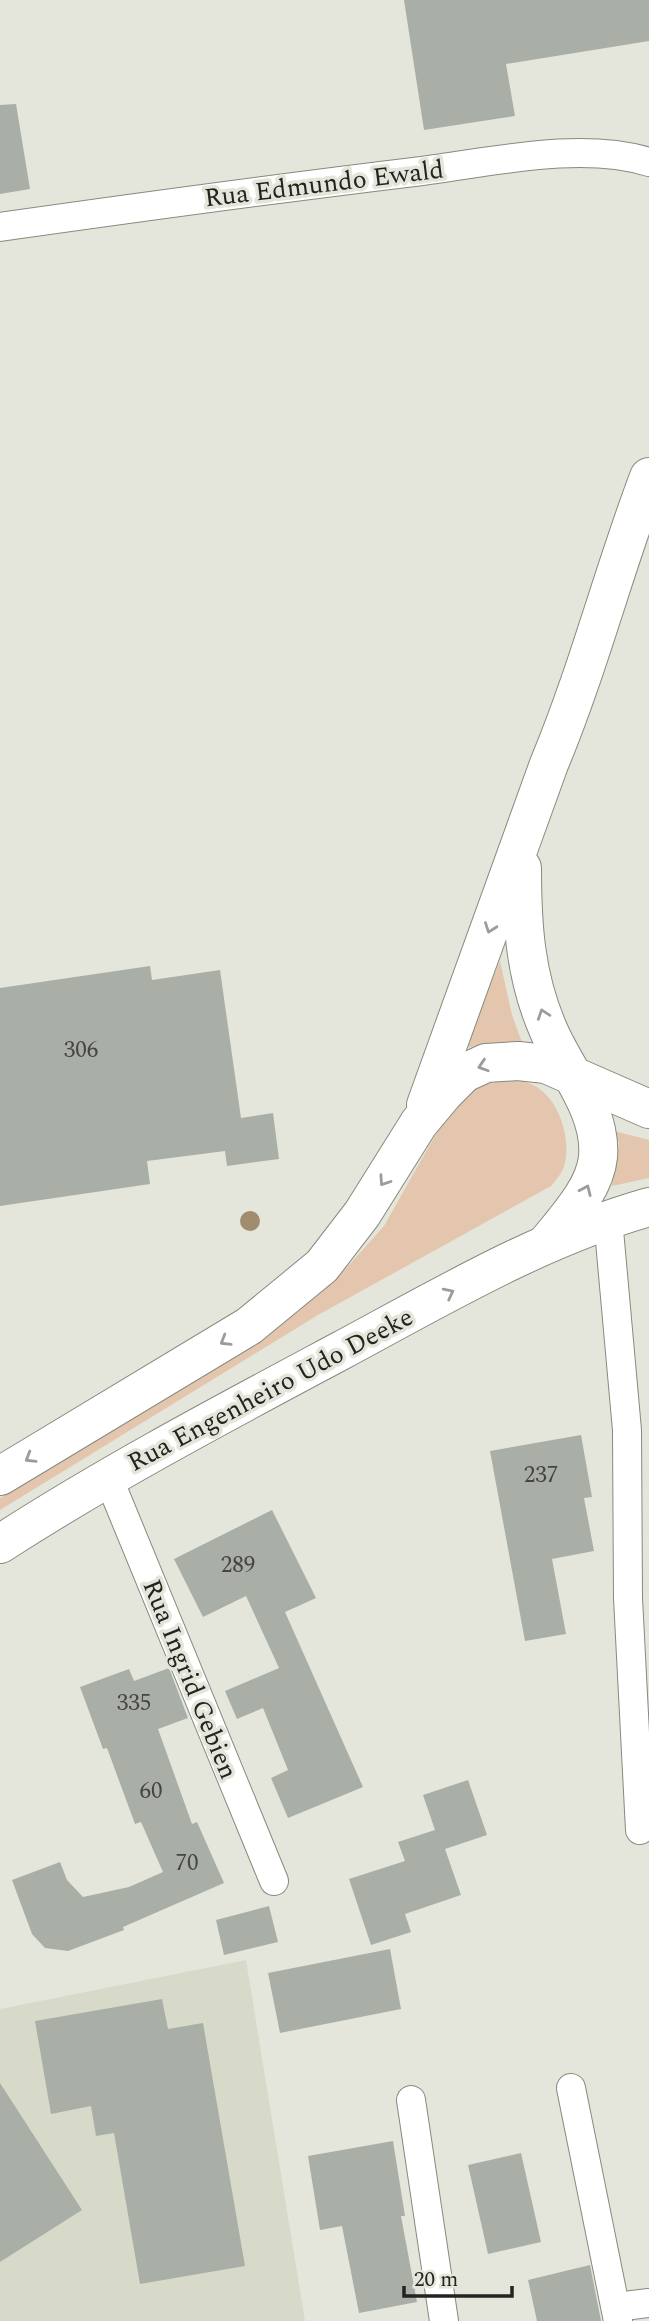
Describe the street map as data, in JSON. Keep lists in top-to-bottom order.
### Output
{
  "streets": {
    "main road": ["Rua Engenheiro Udo Deeke"],
    "street": ["Rua Edmundo Ewald", "Rua Ingrid Gebien"]
  },
  "crossings": [
    ["Rua Engenheiro Udo Deeke", "Rua Ingrid Gebien"]
  ],
  "house_numbers": [
    "306",
    "237",
    "289",
    "335",
    "60",
    "70"
  ],
  "scale_bar": "20 m"
}
